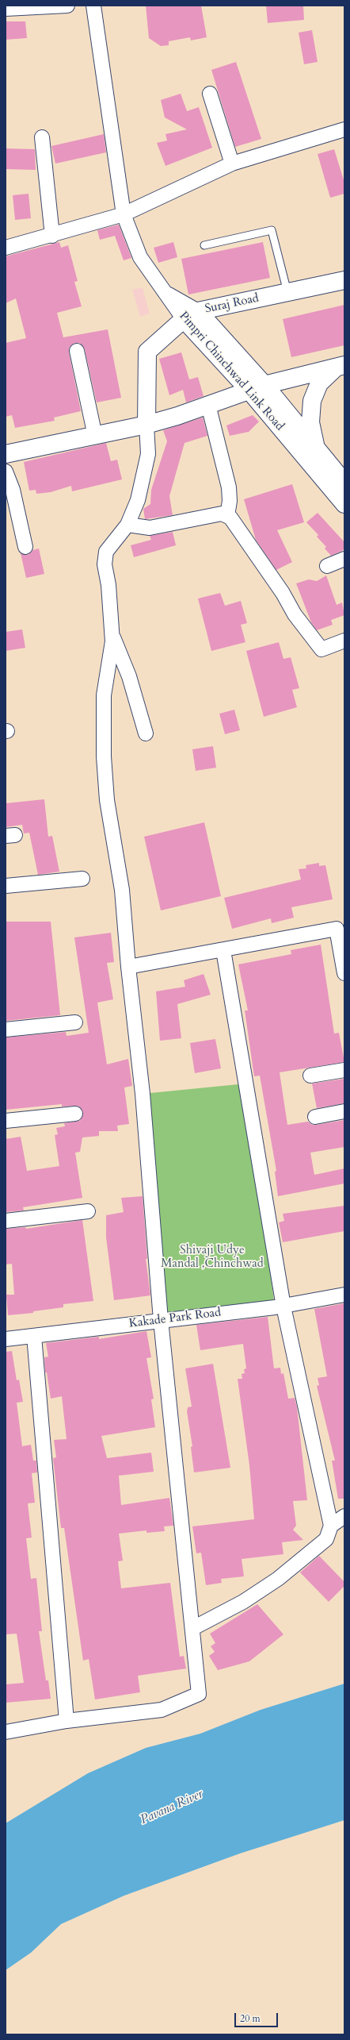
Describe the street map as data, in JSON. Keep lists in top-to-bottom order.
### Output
{
  "streets": {
    "main road": ["Suraj Road", "Pimpri Chinchwad Link Road"],
    "street": ["Kakade Park Road"]
  },
  "crossings": [
    ["Suraj Road", "Pimpri Chinchwad Link Road"]
  ],
  "water": ["Pavana River"],
  "parks": ["Shivaji Udye Mandal ,Chinchwad"],
  "scale_bar": "20 m"
}
